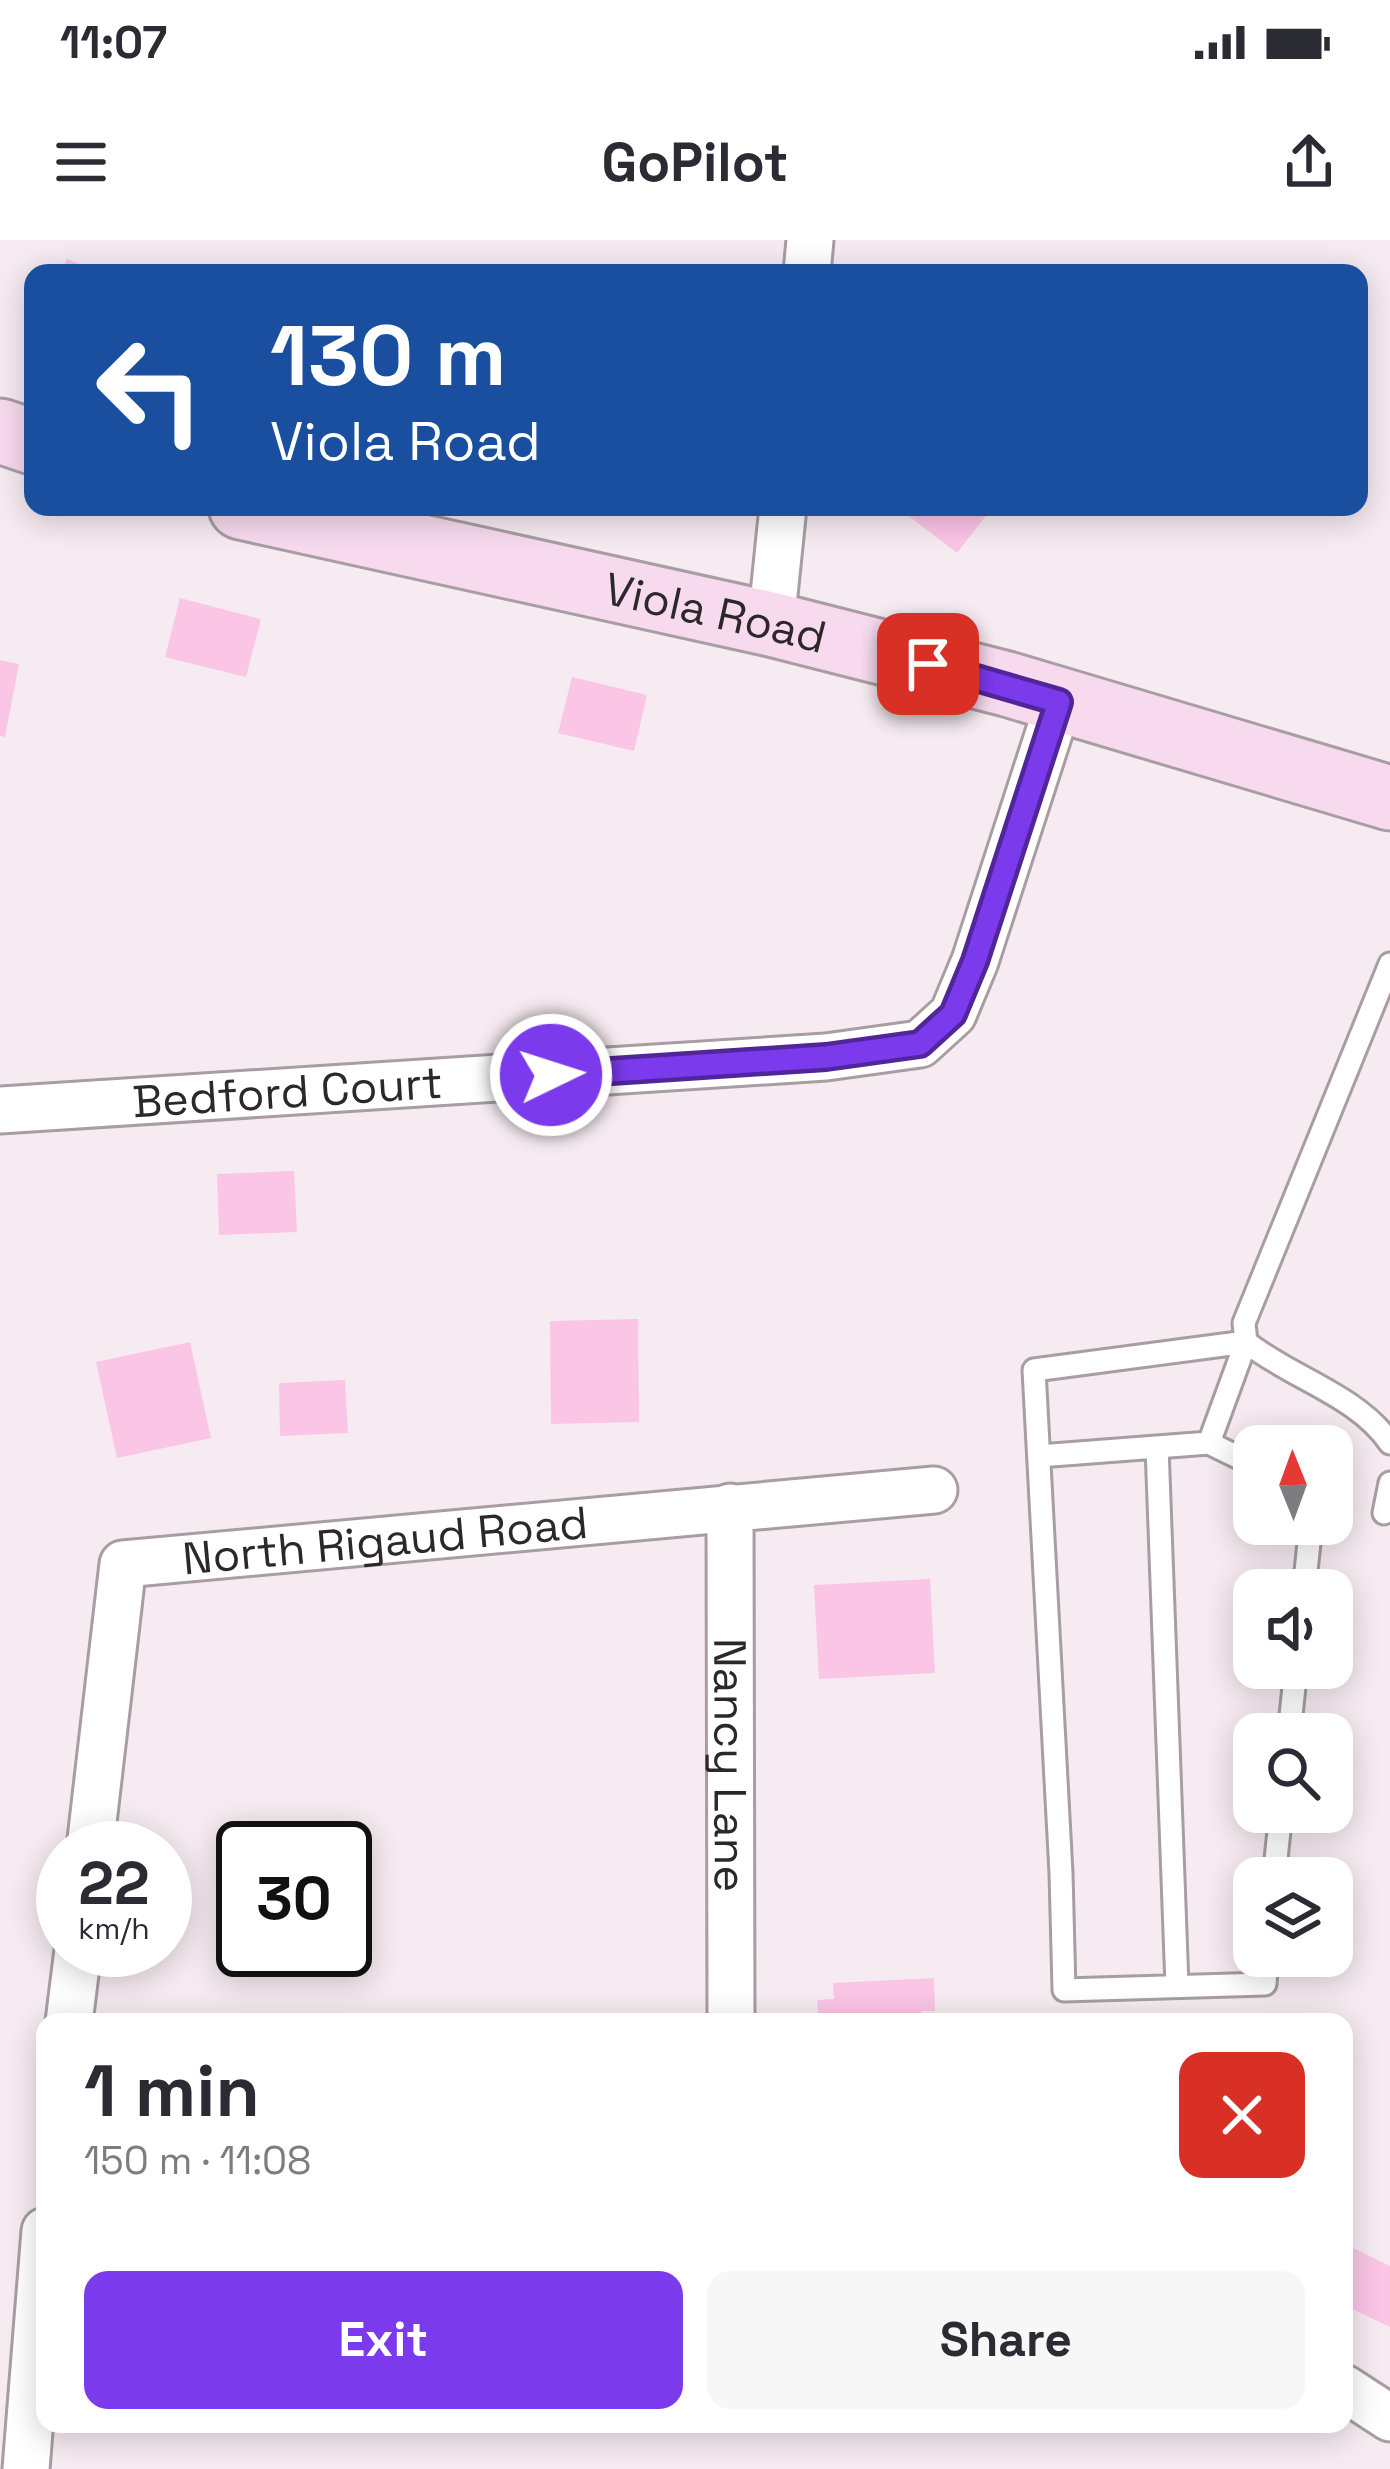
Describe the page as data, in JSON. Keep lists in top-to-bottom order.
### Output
{
  "streets": {
    "street": [
      "Viola Road",
      "Bedford Court",
      "North Rigaud Road",
      "Nancy Lane"
    ]
  },
  "crossings": [
    ["Viola Road", "Bedford Court"],
    ["North Rigaud Road", "Nancy Lane"]
  ],
  "north": "top",
  "page": {
    "status": "11:07",
    "header": "GoPilot",
    "turn": ["130 m", "Viola Road"],
    "speed": "22 km/h",
    "limit": "30",
    "heading": ["1 min", "150 m · 11:08"],
    "buttons": ["Exit", "Share"]
  }
}
